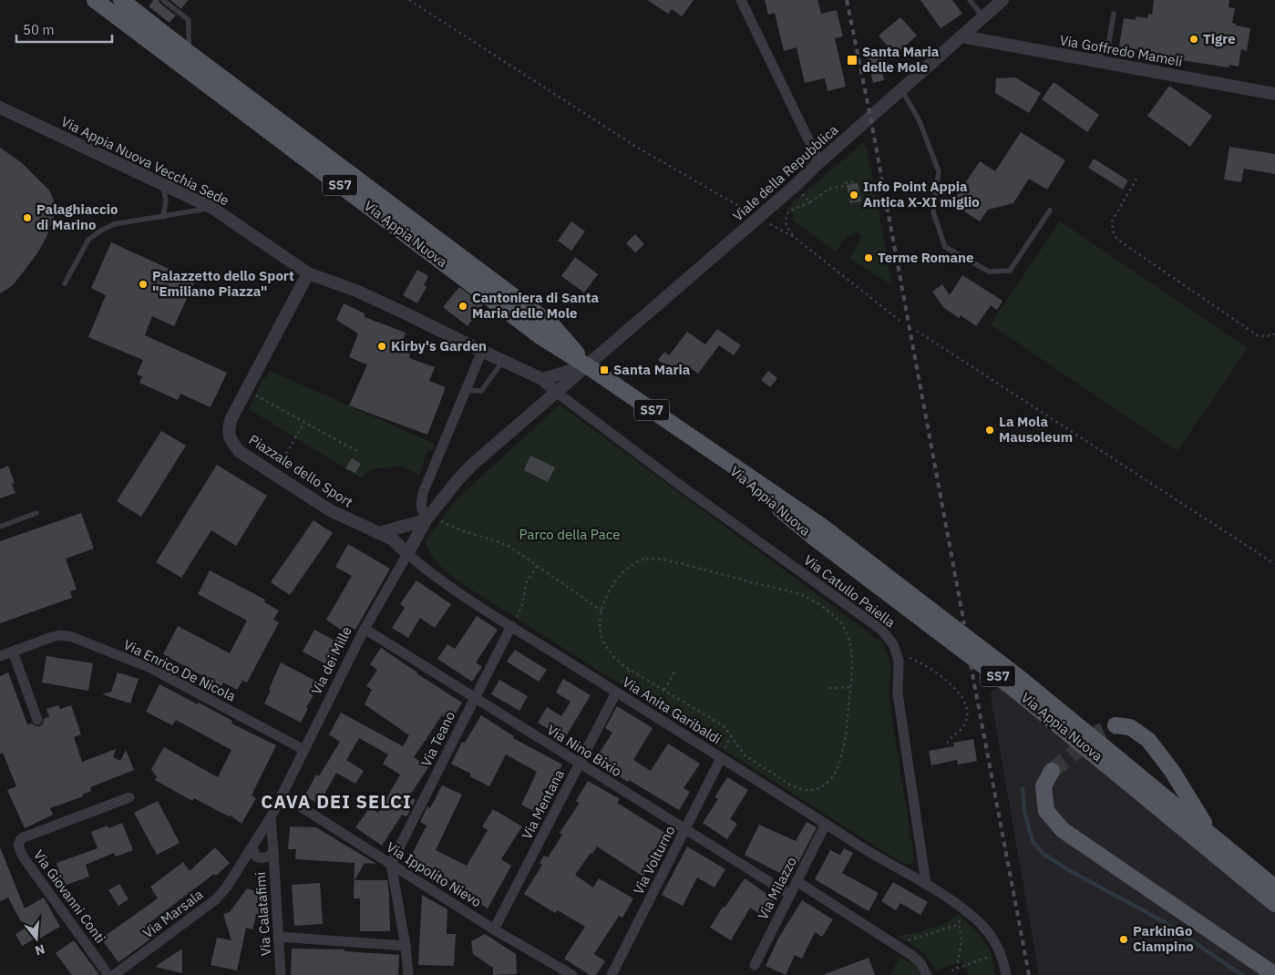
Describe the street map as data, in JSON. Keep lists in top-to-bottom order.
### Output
{
  "streets": {
    "main road": ["SS7", "Via Appia Nuova"],
    "street": [
      "Via Goffredo Mameli",
      "Via Appia Nuova Vecchia Sede",
      "Viale della Repubblica",
      "Piazzale dello Sport",
      "Via Catullo Paiella",
      "Via dei Mille",
      "Via Enrico De Nicola",
      "Via Anita Garibaldi",
      "Via Teano",
      "Via Nino Bixio",
      "Via Mentana",
      "Via Volturno",
      "Via Ippolito Nievo",
      "Via Milazzo",
      "Via Giovanni Conti",
      "Via Marsala",
      "Via Calatafimi"
    ]
  },
  "crossings": [
    ["Via Goffredo Mameli", "Viale della Repubblica"],
    ["Via Appia Nuova Vecchia Sede", "Piazzale dello Sport"],
    ["Via Appia Nuova Vecchia Sede", "Via Catullo Paiella"],
    ["Via Appia Nuova Vecchia Sede", "Via dei Mille"],
    ["Viale della Repubblica", "Via Appia Nuova"],
    ["Viale della Repubblica", "Via dei Mille"],
    ["Via Appia Nuova", "Via dei Mille"],
    ["Piazzale dello Sport", "Via dei Mille"],
    ["Piazzale dello Sport", "Via Anita Garibaldi"],
    ["Via Catullo Paiella", "Via dei Mille"],
    ["Via Catullo Paiella", "Via Anita Garibaldi"],
    ["Via dei Mille", "Via Enrico De Nicola"],
    ["Via dei Mille", "Via Anita Garibaldi"],
    ["Via dei Mille", "Via Nino Bixio"],
    ["Via dei Mille", "Via Ippolito Nievo"],
    ["Via dei Mille", "Via Marsala"],
    ["Via Anita Garibaldi", "Via Teano"],
    ["Via Anita Garibaldi", "Via Mentana"],
    ["Via Anita Garibaldi", "Via Volturno"],
    ["Via Anita Garibaldi", "Via Milazzo"],
    ["Via Teano", "Via Nino Bixio"],
    ["Via Teano", "Via Ippolito Nievo"],
    ["Via Nino Bixio", "Via Mentana"],
    ["Via Nino Bixio", "Via Volturno"],
    ["Via Nino Bixio", "Via Milazzo"],
    ["Via Mentana", "Via Ippolito Nievo"]
  ],
  "districts": ["CAVA DEI SELCI"],
  "parks": ["Parco della Pace"],
  "places": {
    "other": [
      "Tigre",
      "Info Point Appia Antica X-XI miglio",
      "Palaghiaccio di Marino",
      "Terme Romane",
      "Palazzetto dello Sport \"Emiliano Piazza\"",
      "Cantoniera di Santa Maria delle Mole",
      "Kirby's Garden",
      "La Mola Mausoleum",
      "ParkinGo Ciampino"
    ],
    "transit": ["Santa Maria delle Mole", "Santa Maria"]
  },
  "scale_bar": "50 m",
  "north": "bottom"
}
